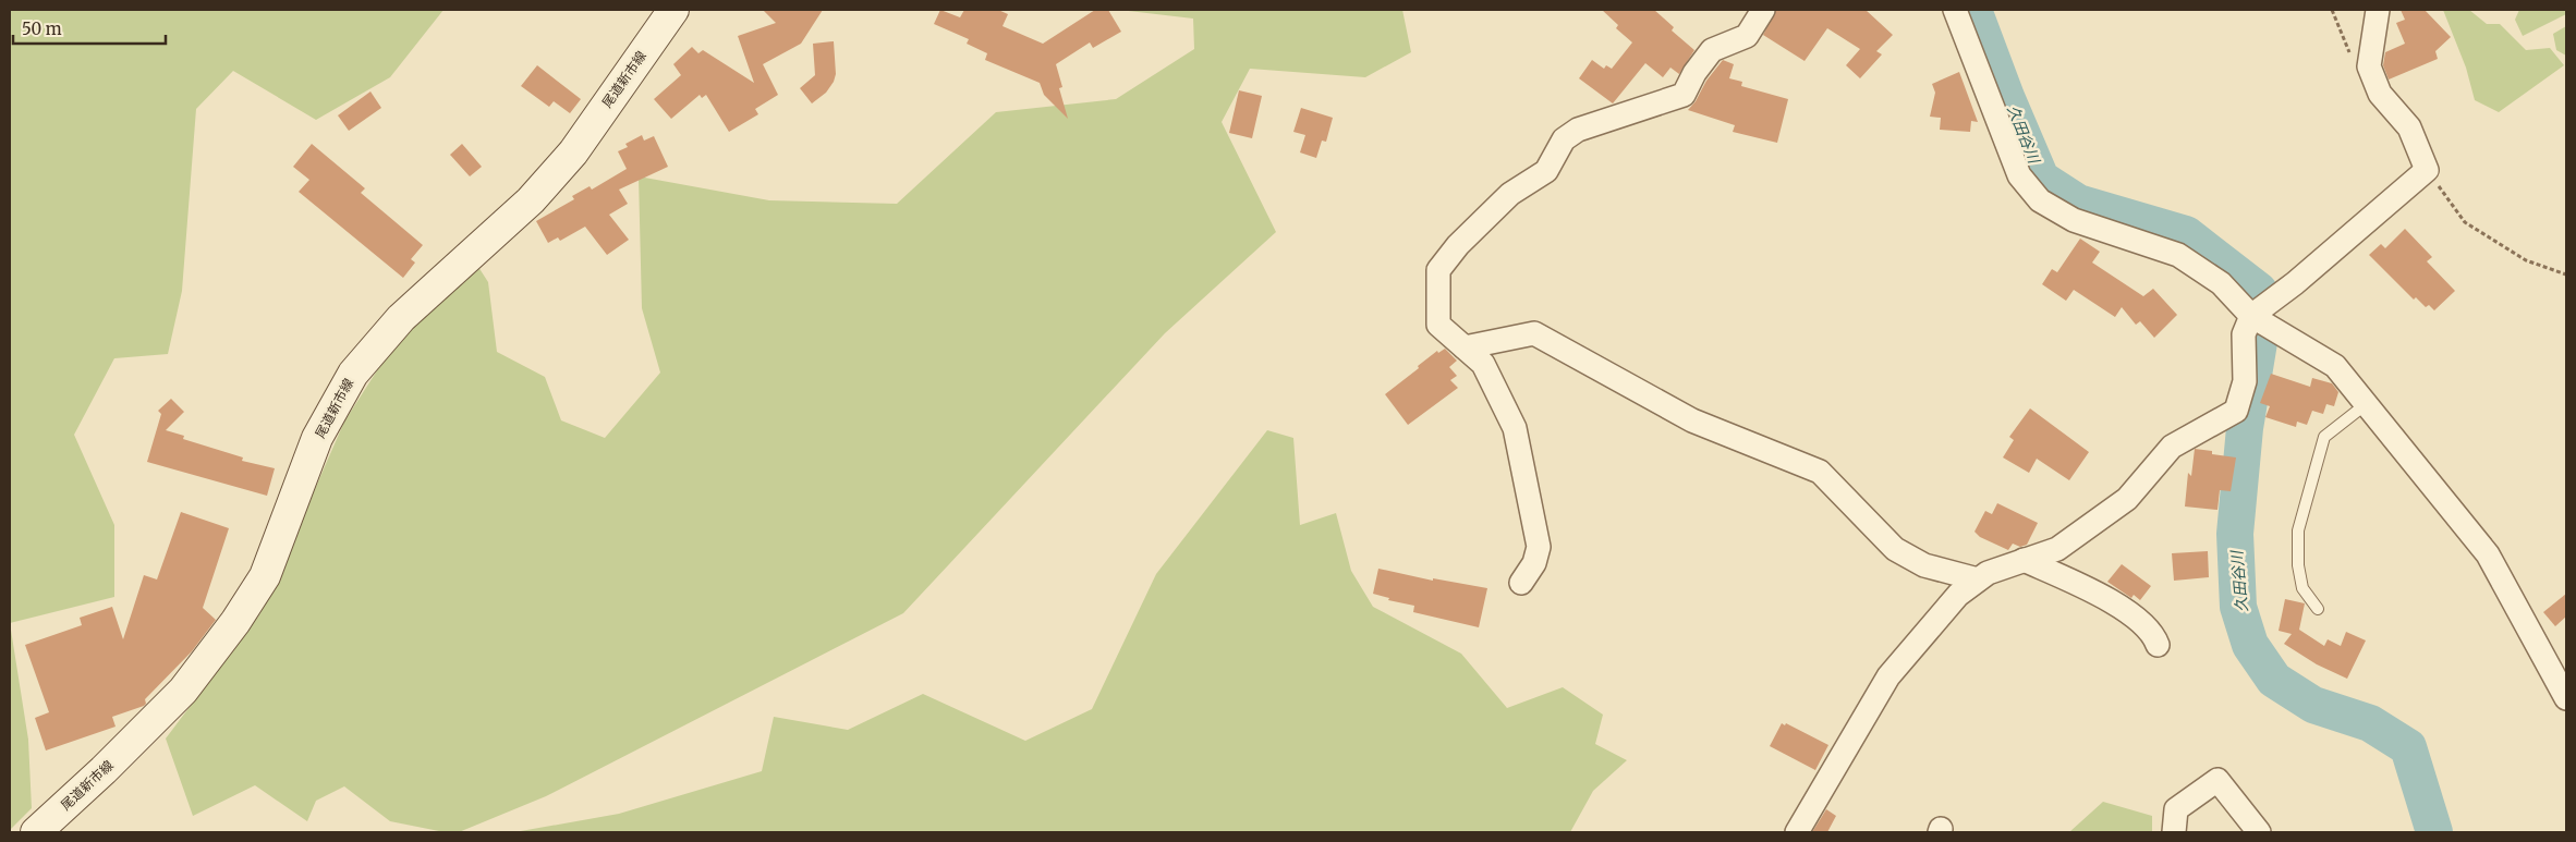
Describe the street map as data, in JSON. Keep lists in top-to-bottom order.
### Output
{
  "streets": {
    "main road": ["尾道新市線"]
  },
  "water": ["久田谷川"],
  "scale_bar": "50 m"
}
